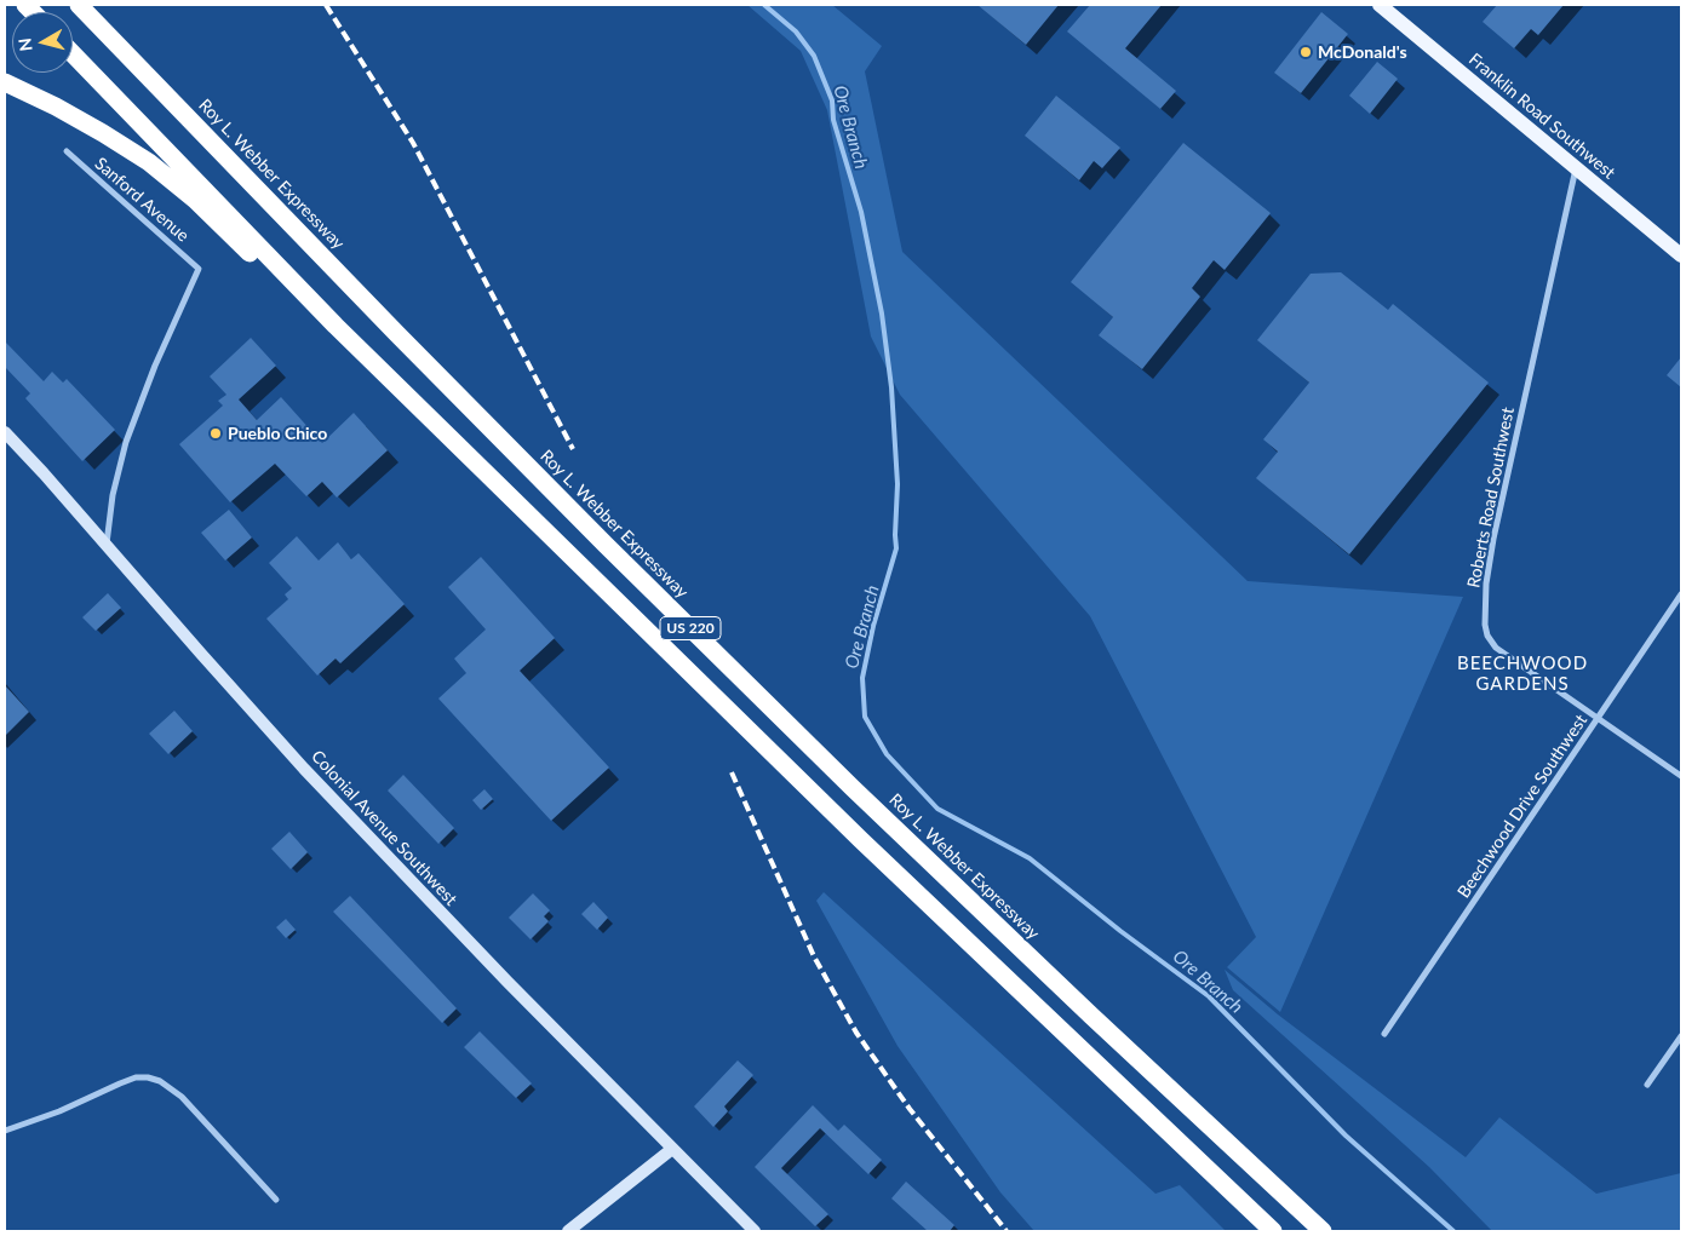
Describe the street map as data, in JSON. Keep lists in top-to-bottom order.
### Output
{
  "streets": {
    "highway": ["Roy L. Webber Expressway", "US 220"],
    "main road": ["Franklin Road Southwest", "Colonial Avenue Southwest"],
    "street": ["Sanford Avenue", "Roberts Road Southwest", "Beechwood Drive Southwest"]
  },
  "crossings": [
    ["Franklin Road Southwest", "Roberts Road Southwest"],
    ["Sanford Avenue", "Colonial Avenue Southwest"],
    ["Roberts Road Southwest", "Beechwood Drive Southwest"]
  ],
  "districts": ["BEECHWOOD GARDENS"],
  "water": ["Ore Branch"],
  "places": ["McDonald's", "Pueblo Chico"],
  "north": "left"
}
